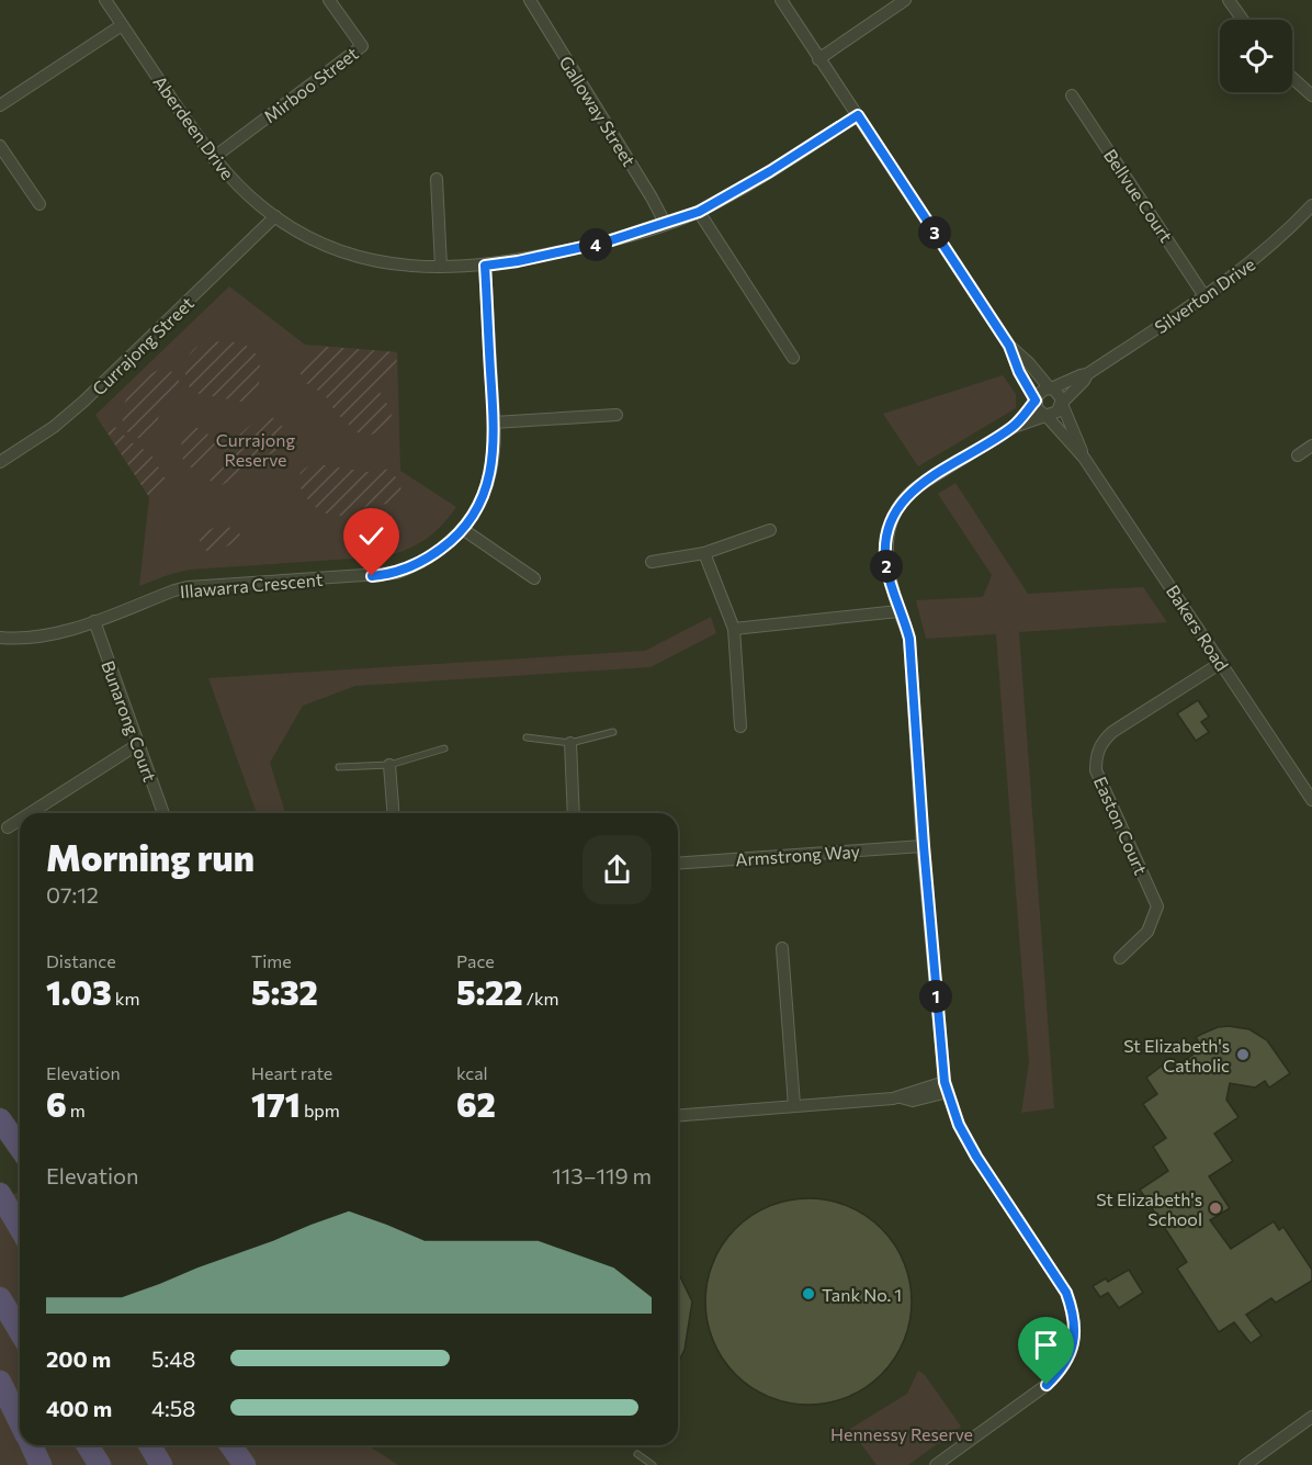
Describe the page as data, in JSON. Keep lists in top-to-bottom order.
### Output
{
  "streets": {
    "street": [
      "Mirboo Street",
      "Galloway Street",
      "Aberdeen Drive",
      "Bellvue Court",
      "Silverton Drive",
      "Currajong Street",
      "Illawarra Crescent",
      "Bakers Road",
      "Bunarong Court",
      "Easton Court",
      "Armstrong Way"
    ]
  },
  "crossings": [
    ["Mirboo Street", "Aberdeen Drive"],
    ["Galloway Street", "Aberdeen Drive"],
    ["Aberdeen Drive", "Currajong Street"],
    ["Aberdeen Drive", "Illawarra Crescent"],
    ["Bellvue Court", "Silverton Drive"],
    ["Silverton Drive", "Bakers Road"],
    ["Illawarra Crescent", "Bunarong Court"],
    ["Bakers Road", "Easton Court"]
  ],
  "parks": ["Currajong Reserve", "Hennessy Reserve"],
  "places": ["St Elizabeth's Catholic", "St Elizabeth's School", "Tank No. 1"],
  "page": {
    "pins": [
      "3",
      "4",
      "2",
      "1"
    ],
    "heading": ["Morning run", "07:12"],
    "stats": [
      ["Distance", "1.03 km"],
      ["Time", "5:32"],
      ["Pace", "5:22 /km"],
      ["Elevation", "6 m"],
      ["Heart rate", "171 bpm"],
      ["kcal", "62"]
    ],
    "chart": ["Elevation", "113–119 m"],
    "list": [
      {
        "name": "200 m",
        "note": "5:48"
      },
      {
        "name": "400 m",
        "note": "4:58"
      }
    ]
  }
}
